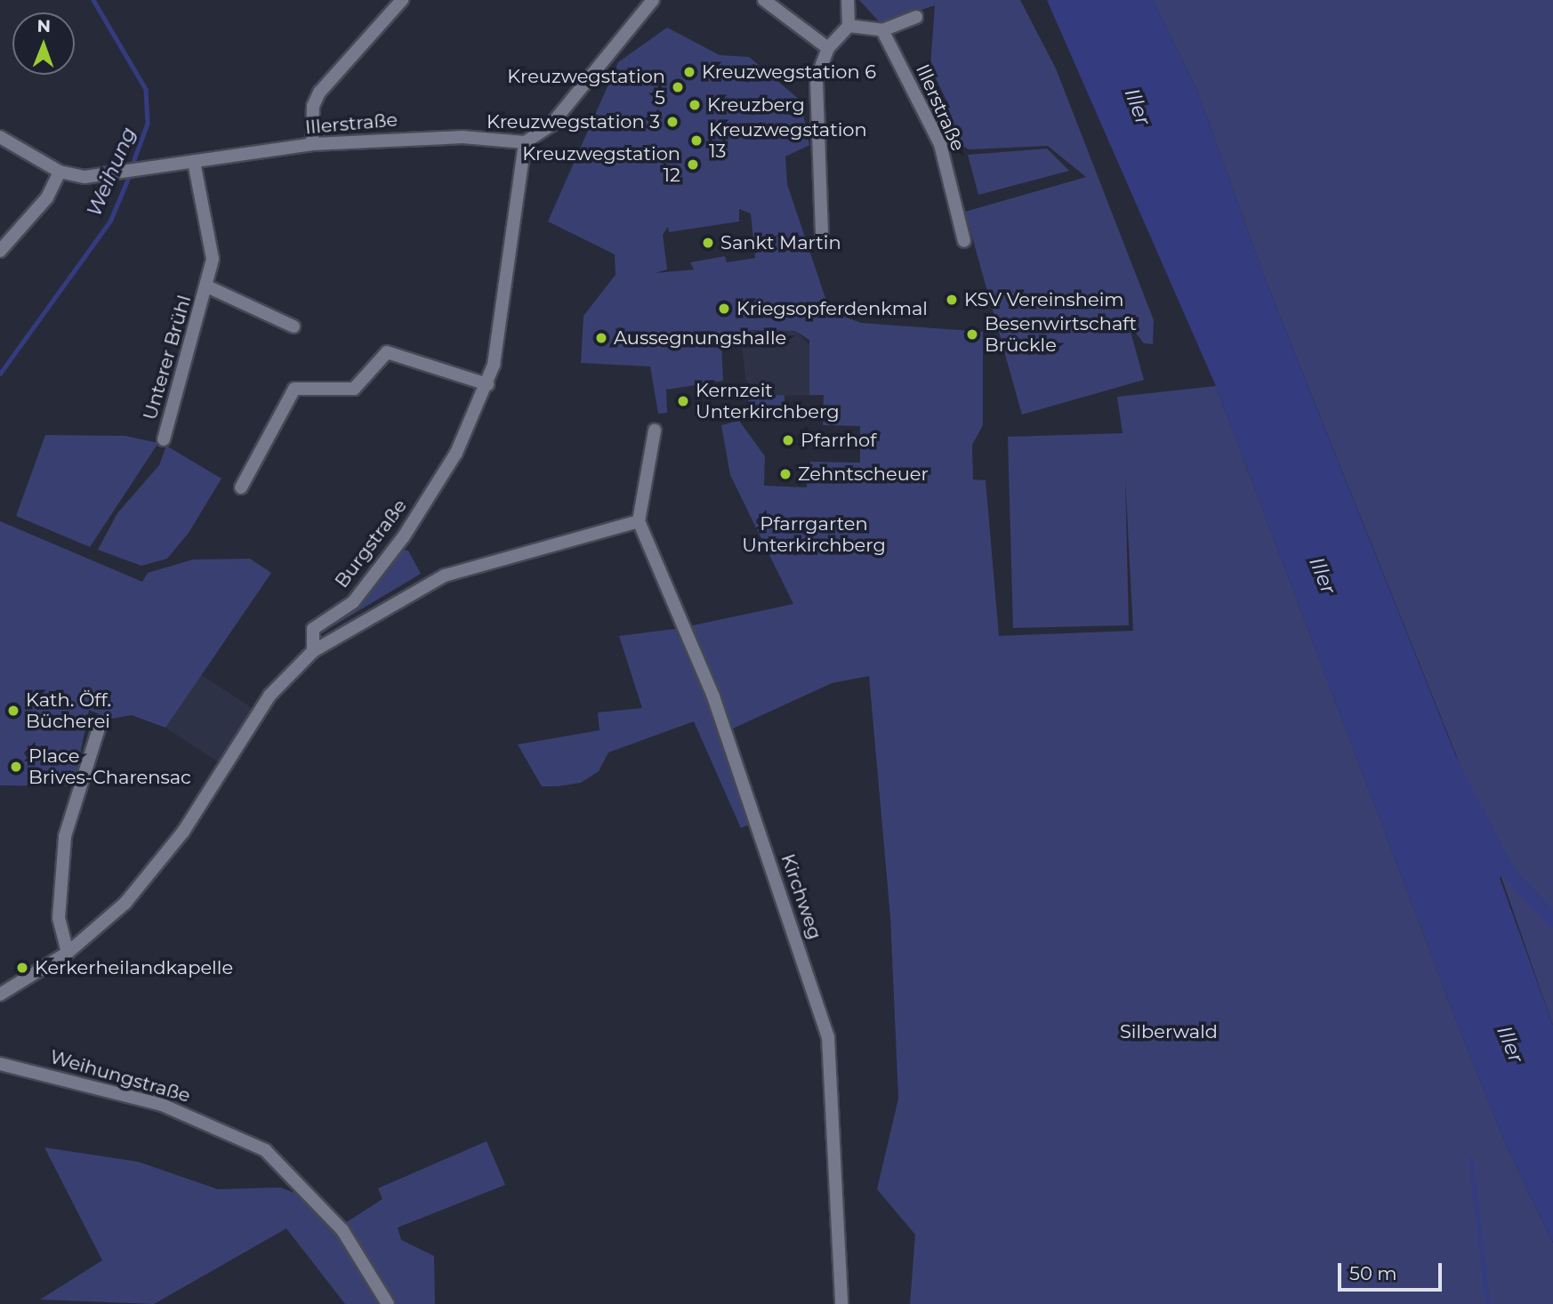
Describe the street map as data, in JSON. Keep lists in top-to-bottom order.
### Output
{
  "streets": {
    "street": [
      "Illerstraße",
      "Unterer Brühl",
      "Burgstraße",
      "Kirchweg",
      "Weihungstraße"
    ]
  },
  "crossings": [
    ["Illerstraße", "Unterer Brühl"],
    ["Illerstraße", "Burgstraße"]
  ],
  "water": ["Iller", "Weihung"],
  "parks": ["Pfarrgarten Unterkirchberg", "Silberwald"],
  "places": [
    "Kreuzwegstation 6",
    "Kreuzwegstation 5",
    "Kreuzberg",
    "Kreuzwegstation 3",
    "Kreuzwegstation 13",
    "Kreuzwegstation 12",
    "Sankt Martin",
    "KSV Vereinsheim",
    "Kriegsopferdenkmal",
    "Besenwirtschaft Brückle",
    "Aussegnungshalle",
    "Kernzeit Unterkirchberg",
    "Pfarrhof",
    "Zehntscheuer",
    "Kath. Öff. Bücherei",
    "Place Brives-Charensac",
    "Kerkerheilandkapelle"
  ],
  "scale_bar": "50 m",
  "north": "top"
}
